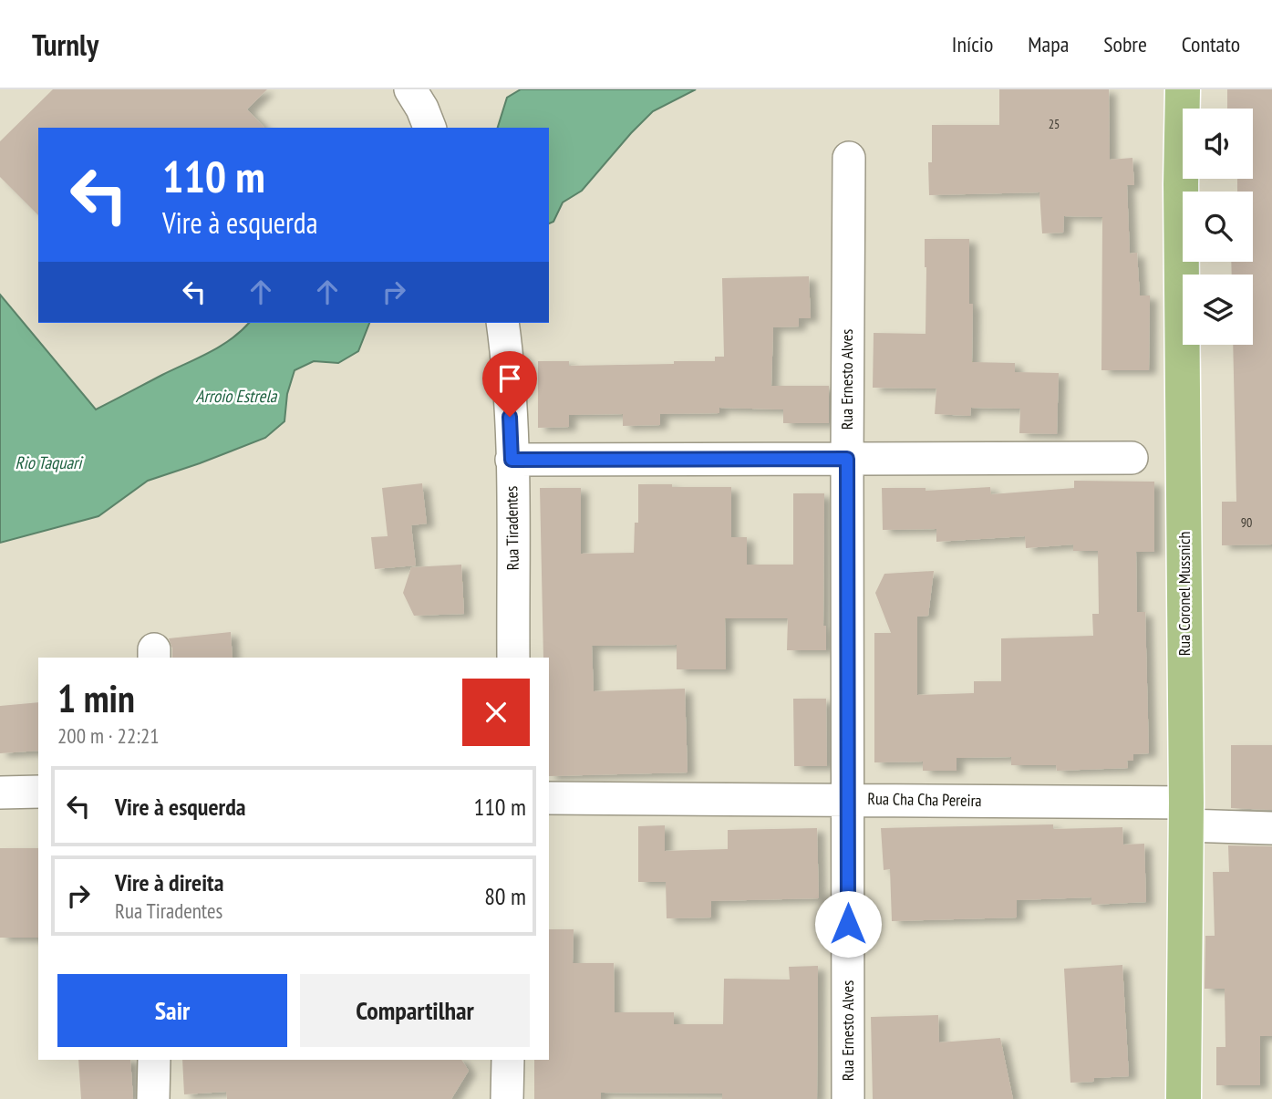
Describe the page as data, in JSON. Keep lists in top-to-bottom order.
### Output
{
  "streets": {
    "main road": ["Rua Coronel Mussnich"],
    "street": ["Rua Ernesto Alves", "Rua Tiradentes", "Rua Cha Cha Pereira"]
  },
  "crossings": [
    ["Rua Ernesto Alves", "Rua Cha Cha Pereira"],
    ["Rua Coronel Mussnich", "Rua Cha Cha Pereira"]
  ],
  "water": ["Arroio Estrela", "Rio Taquari"],
  "house_numbers": ["25", "90"],
  "page": {
    "header": "Turnly",
    "nav": [
      "Início",
      "Mapa",
      "Sobre",
      "Contato"
    ],
    "turn": ["110 m", "Vire à esquerda"],
    "heading": ["1 min", "200 m · 22:21"],
    "list": [
      {
        "name": "Vire à esquerda",
        "value": "110 m"
      },
      {
        "name": "Vire à direita",
        "note": "Rua Tiradentes",
        "value": "80 m"
      }
    ],
    "buttons": ["Sair", "Compartilhar"]
  }
}
